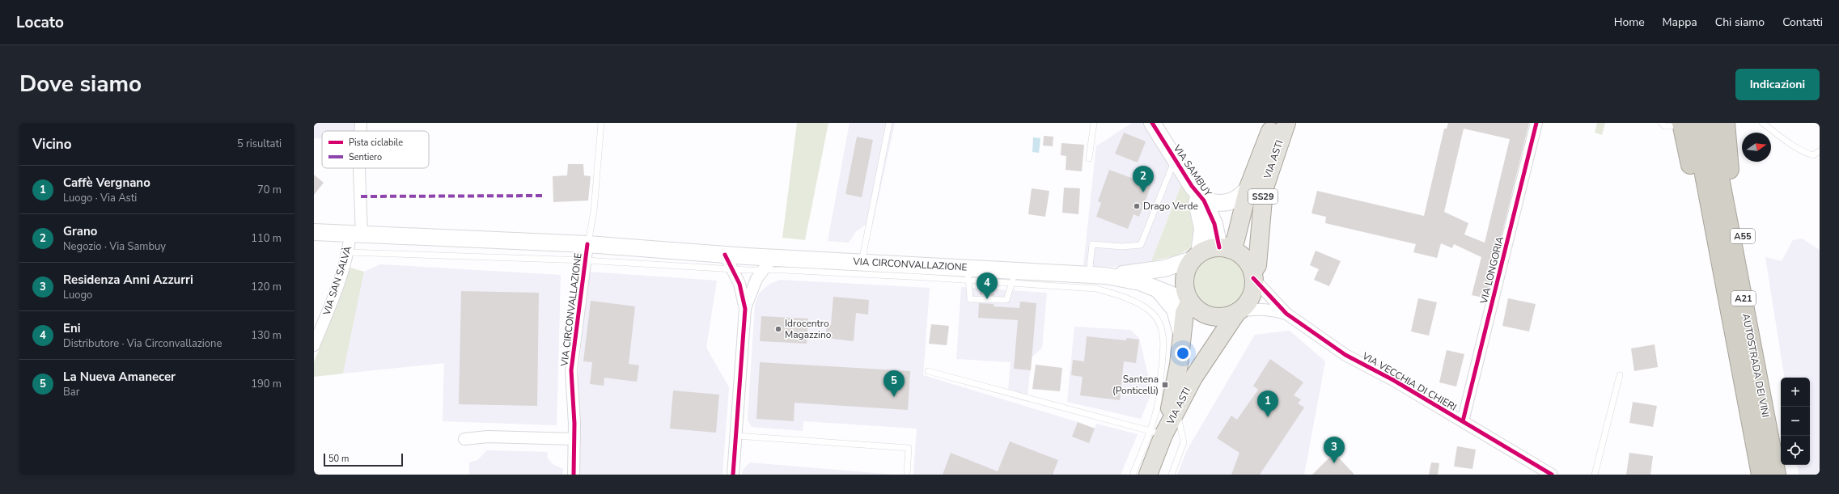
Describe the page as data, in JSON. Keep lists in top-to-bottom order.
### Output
{
  "streets": {
    "highway": ["A55", "A21", "AUTOSTRADA DEI VINI"],
    "main road": [
      "VIA ASTI",
      "VIA SAMBUY",
      "SS29",
      "VIA CIRCONVALLAZIONE"
    ],
    "street": ["VIA LONGORIA", "VIA SAN SALVÀ", "VIA VECCHIA DI CHIERI"]
  },
  "crossings": [
    ["VIA ASTI", "VIA SAMBUY"],
    ["VIA ASTI", "VIA CIRCONVALLAZIONE"],
    ["VIA ASTI", "VIA VECCHIA DI CHIERI"],
    ["VIA SAMBUY", "VIA CIRCONVALLAZIONE"],
    ["VIA SAMBUY", "VIA VECCHIA DI CHIERI"],
    ["A55", "AUTOSTRADA DEI VINI"],
    ["VIA CIRCONVALLAZIONE", "VIA SAN SALVÀ"],
    ["VIA CIRCONVALLAZIONE", "VIA VECCHIA DI CHIERI"],
    ["VIA LONGORIA", "VIA VECCHIA DI CHIERI"]
  ],
  "places": {
    "other": ["Drago Verde", "Idrocentro Magazzino"],
    "transit": ["Santena (Ponticelli)"]
  },
  "legend": ["Pista ciclabile", "Sentiero"],
  "scale_bar": "50 m",
  "north": "right",
  "page": {
    "header": "Locato",
    "nav": [
      "Home",
      "Mappa",
      "Chi siamo",
      "Contatti"
    ],
    "title": "Dove siamo",
    "buttons": "Indicazioni",
    "heading": ["Vicino", "5 risultati"],
    "list": [
      {
        "mark": "1",
        "name": "Caffè Vergnano",
        "note": "Luogo · Via Asti",
        "value": "70 m"
      },
      {
        "mark": "2",
        "name": "Grano",
        "note": "Negozio · Via Sambuy",
        "value": "110 m"
      },
      {
        "mark": "3",
        "name": "Residenza Anni Azzurri",
        "note": "Luogo",
        "value": "120 m"
      },
      {
        "mark": "4",
        "name": "Eni",
        "note": "Distributore · Via Circonvallazione",
        "value": "130 m"
      },
      {
        "mark": "5",
        "name": "La Nueva Amanecer",
        "note": "Bar",
        "value": "190 m"
      }
    ],
    "pins": [
      "2",
      "4",
      "5",
      "1",
      "3"
    ],
    "map_buttons": ["+", "−"],
    "scale": "50 m"
  }
}
